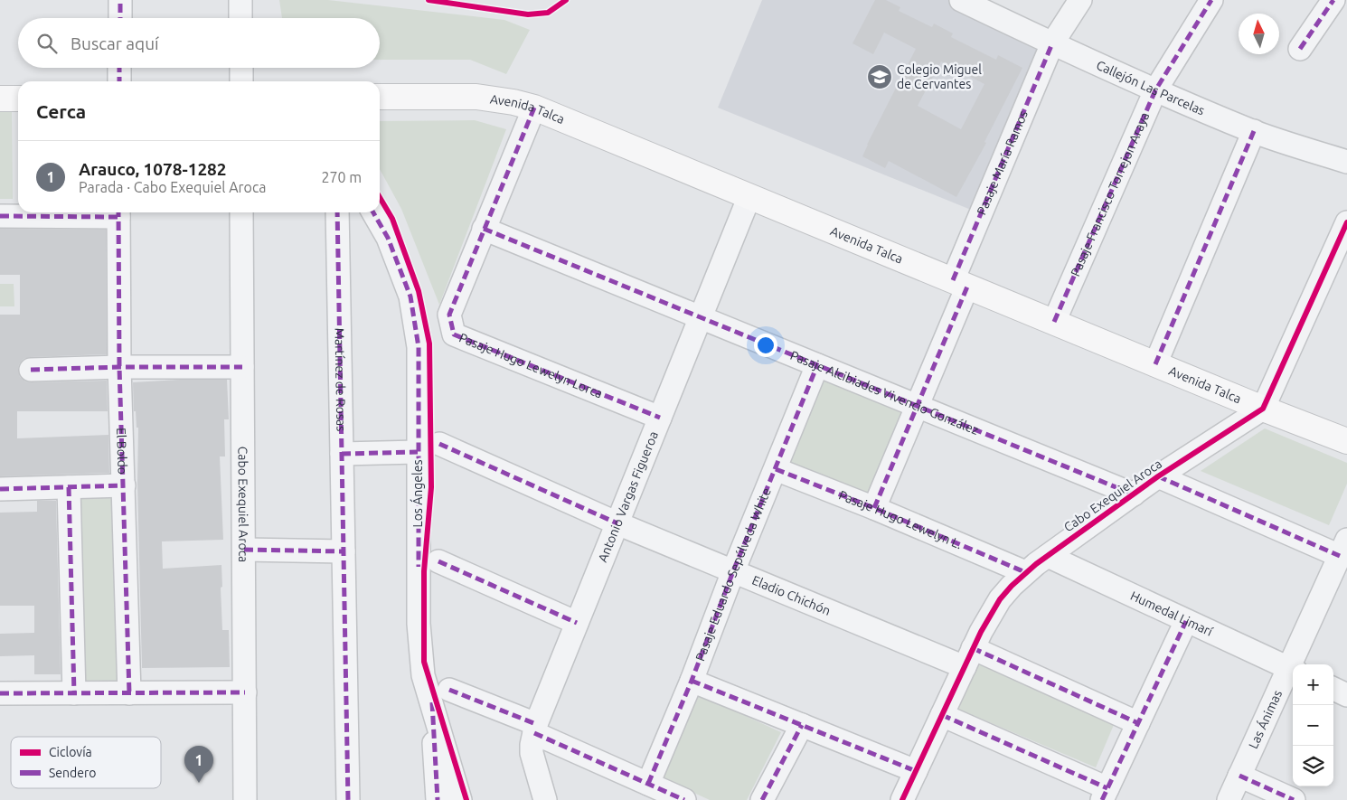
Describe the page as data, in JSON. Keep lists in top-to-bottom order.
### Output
{
  "streets": {
    "main road": ["Avenida Talca"],
    "street": [
      "Callejón Las Parcelas",
      "Pasaje María Ramos",
      "Pasaje Francisco Torrejon Araya",
      "Pasaje Hugo Lewelyn Lorca",
      "Martínez de Rosas",
      "Pasaje Alcibiades Vivencio González",
      "El Boldo",
      "Los Ángeles",
      "Cabo Exequiel Aroca",
      "Antonio Vargas Figueroa",
      "Pasaje Hugo Lewelyn L.",
      "Pasaje Eduardo Sepúlveda White",
      "Eladio Chichón",
      "Humedal Limarí",
      "Las Ánimas"
    ]
  },
  "crossings": [
    ["Callejón Las Parcelas", "Pasaje María Ramos"],
    ["Callejón Las Parcelas", "Pasaje Francisco Torrejon Araya"],
    ["Avenida Talca", "Pasaje María Ramos"],
    ["Avenida Talca", "Pasaje Francisco Torrejon Araya"],
    ["Avenida Talca", "Pasaje Hugo Lewelyn Lorca"],
    ["Avenida Talca", "Cabo Exequiel Aroca"],
    ["Avenida Talca", "Antonio Vargas Figueroa"],
    ["Pasaje María Ramos", "Pasaje Alcibiades Vivencio González"],
    ["Pasaje María Ramos", "Pasaje Hugo Lewelyn L."],
    ["Pasaje Hugo Lewelyn Lorca", "Pasaje Alcibiades Vivencio González"],
    ["Pasaje Hugo Lewelyn Lorca", "Antonio Vargas Figueroa"],
    ["Martínez de Rosas", "Los Ángeles"],
    ["Pasaje Alcibiades Vivencio González", "Cabo Exequiel Aroca"],
    ["Pasaje Alcibiades Vivencio González", "Antonio Vargas Figueroa"],
    ["Pasaje Alcibiades Vivencio González", "Pasaje Eduardo Sepúlveda White"],
    ["Cabo Exequiel Aroca", "Pasaje Hugo Lewelyn L."],
    ["Cabo Exequiel Aroca", "Eladio Chichón"],
    ["Cabo Exequiel Aroca", "Humedal Limarí"],
    ["Antonio Vargas Figueroa", "Eladio Chichón"],
    ["Pasaje Hugo Lewelyn L.", "Pasaje Eduardo Sepúlveda White"],
    ["Pasaje Eduardo Sepúlveda White", "Eladio Chichón"],
    ["Humedal Limarí", "Las Ánimas"]
  ],
  "places": {
    "school or university": ["Colegio Miguel de Cervantes"]
  },
  "legend": ["Ciclovía", "Sendero"],
  "north": "top",
  "page": {
    "search": "Buscar aquí",
    "heading": "Cerca",
    "list": [
      {
        "mark": "1",
        "name": "Arauco, 1078-1282",
        "note": "Parada · Cabo Exequiel Aroca",
        "value": "270 m"
      }
    ],
    "map_buttons": ["+", "−"],
    "pins": "1"
  }
}
